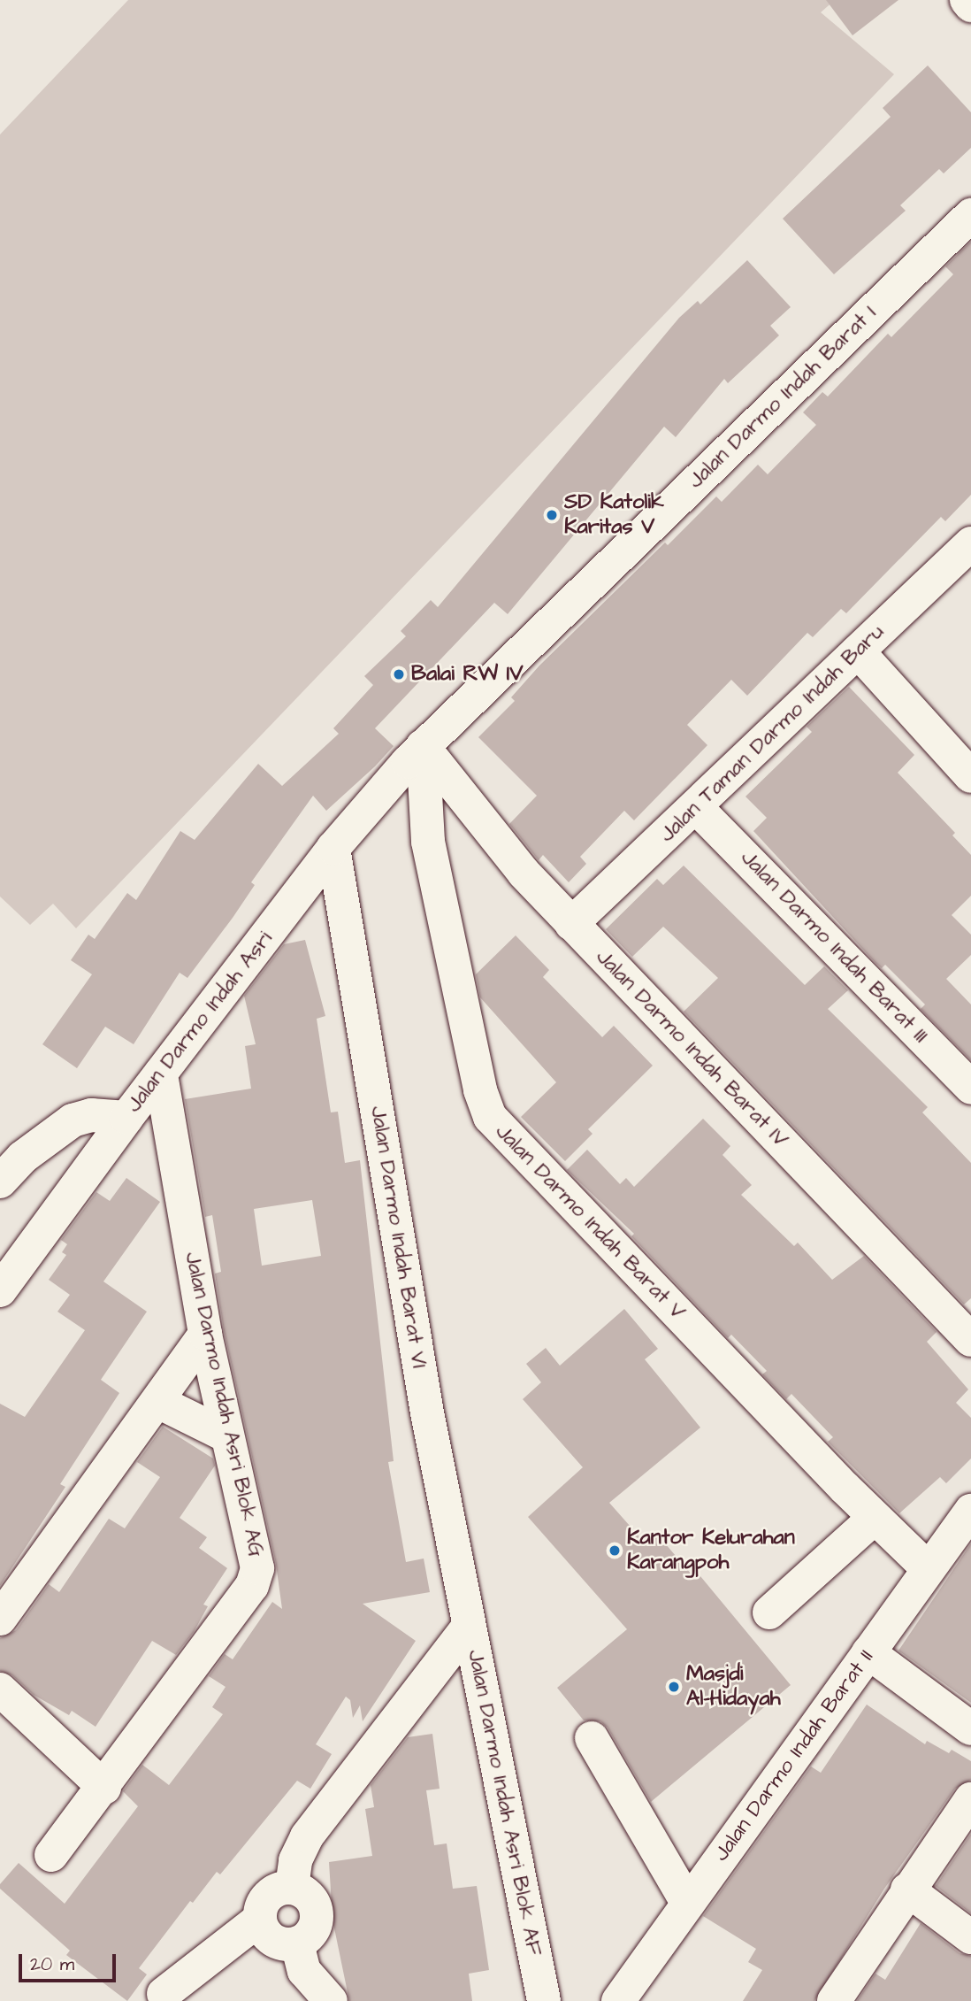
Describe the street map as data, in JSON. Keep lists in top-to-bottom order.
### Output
{
  "streets": {
    "street": [
      "Jalan Darmo Indah Barat I",
      "Jalan Taman Darmo Indah Baru",
      "Jalan Darmo Indah Barat III",
      "Jalan Darmo Indah Asri",
      "Jalan Darmo Indah Barat IV",
      "Jalan Darmo Indah Barat V",
      "Jalan Darmo Indah Barat VI",
      "Jalan Darmo Indah Asri Blok AG",
      "Jalan Darmo Indah Barat II",
      "Jalan Darmo Indah Asri Blok AF"
    ]
  },
  "crossings": [
    ["Jalan Darmo Indah Barat I", "Jalan Darmo Indah Asri"],
    ["Jalan Darmo Indah Barat I", "Jalan Darmo Indah Barat IV"],
    ["Jalan Darmo Indah Barat I", "Jalan Darmo Indah Barat V"],
    ["Jalan Taman Darmo Indah Baru", "Jalan Darmo Indah Barat III"],
    ["Jalan Taman Darmo Indah Baru", "Jalan Darmo Indah Barat IV"],
    ["Jalan Darmo Indah Asri", "Jalan Darmo Indah Barat IV"],
    ["Jalan Darmo Indah Asri", "Jalan Darmo Indah Barat V"],
    ["Jalan Darmo Indah Asri", "Jalan Darmo Indah Barat VI"],
    ["Jalan Darmo Indah Asri", "Jalan Darmo Indah Asri Blok AG"],
    ["Jalan Darmo Indah Barat IV", "Jalan Darmo Indah Barat V"],
    ["Jalan Darmo Indah Barat V", "Jalan Darmo Indah Barat II"],
    ["Jalan Darmo Indah Barat VI", "Jalan Darmo Indah Asri Blok AF"]
  ],
  "places": [
    "SD Katolik Karitas V",
    "Balai RW IV",
    "Kantor Kelurahan Karangpoh",
    "Masjdi Al-Hidayah"
  ],
  "scale_bar": "20 m"
}
